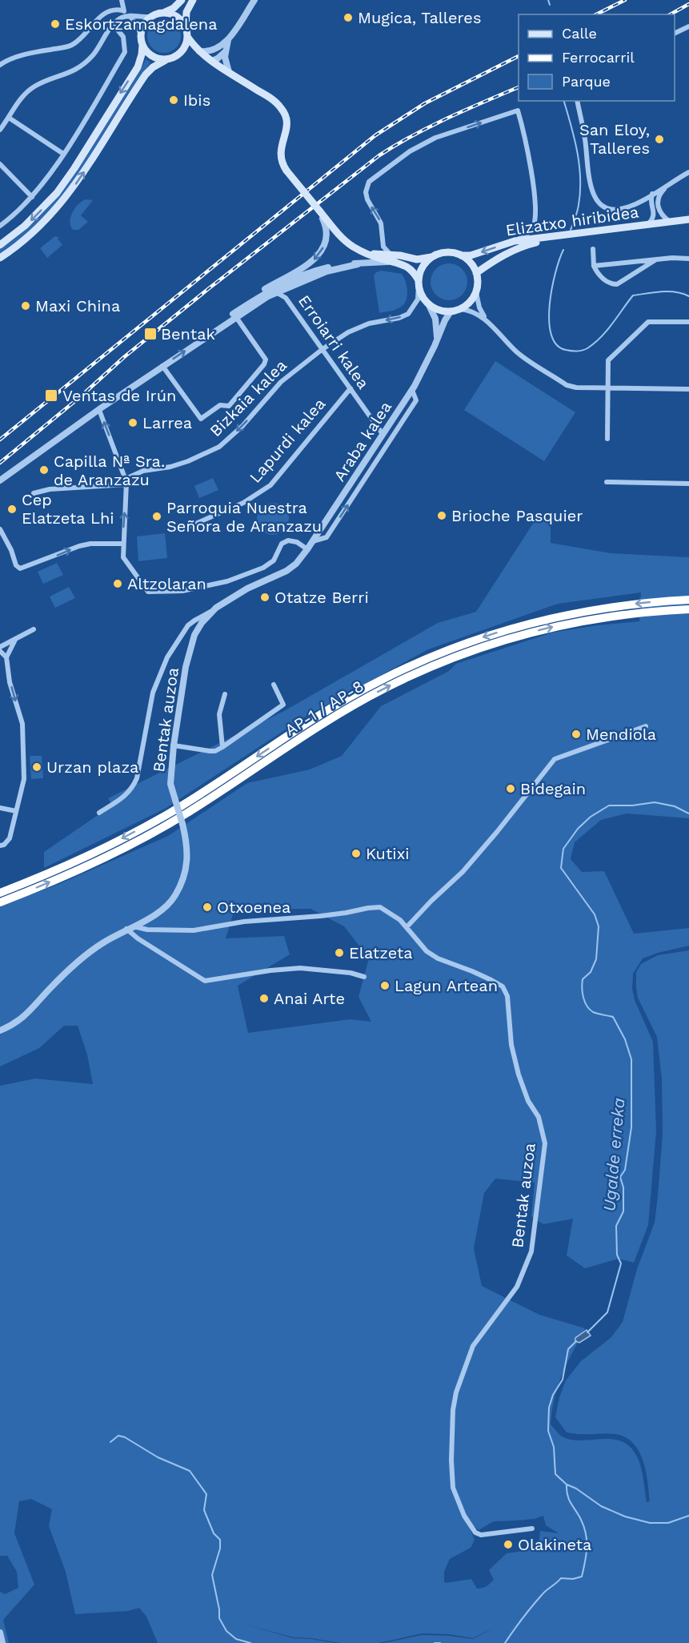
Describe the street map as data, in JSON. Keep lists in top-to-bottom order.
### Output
{
  "streets": {
    "highway": ["AP-1 / AP-8"],
    "main road": ["Elizatxo hiribidea"],
    "street": [
      "Erroiarri kalea",
      "Bizkaia kalea",
      "Lapurdi kalea",
      "Araba kalea",
      "Bentak auzoa"
    ]
  },
  "crossings": [
    ["Elizatxo hiribidea", "Bizkaia kalea"],
    ["Elizatxo hiribidea", "Araba kalea"],
    ["Erroiarri kalea", "Bizkaia kalea"],
    ["Erroiarri kalea", "Lapurdi kalea"],
    ["Erroiarri kalea", "Araba kalea"],
    ["Bizkaia kalea", "Araba kalea"],
    ["Araba kalea", "Bentak auzoa"]
  ],
  "one_way": ["Bizkaia kalea"],
  "water": ["Ugalde erreka"],
  "places": {
    "other": [
      "Mugica, Talleres",
      "Eskortzamagdalena",
      "Ibis",
      "San Eloy, Talleres",
      "Maxi China",
      "Larrea",
      "Capilla Nª Sra. de Aranzazu",
      "Cep Elatzeta Lhi",
      "Brioche Pasquier",
      "Parroquia Nuestra Señora de Aranzazu",
      "Altzolaran",
      "Otatze Berri",
      "Mendiola",
      "Urzan plaza",
      "Bidegain",
      "Kutixi",
      "Otxoenea",
      "Elatzeta",
      "Lagun Artean",
      "Anai Arte",
      "Olakineta"
    ],
    "transit": ["Bentak", "Ventas de Irún"]
  },
  "legend": ["Calle", "Ferrocarril", "Parque"]
}
